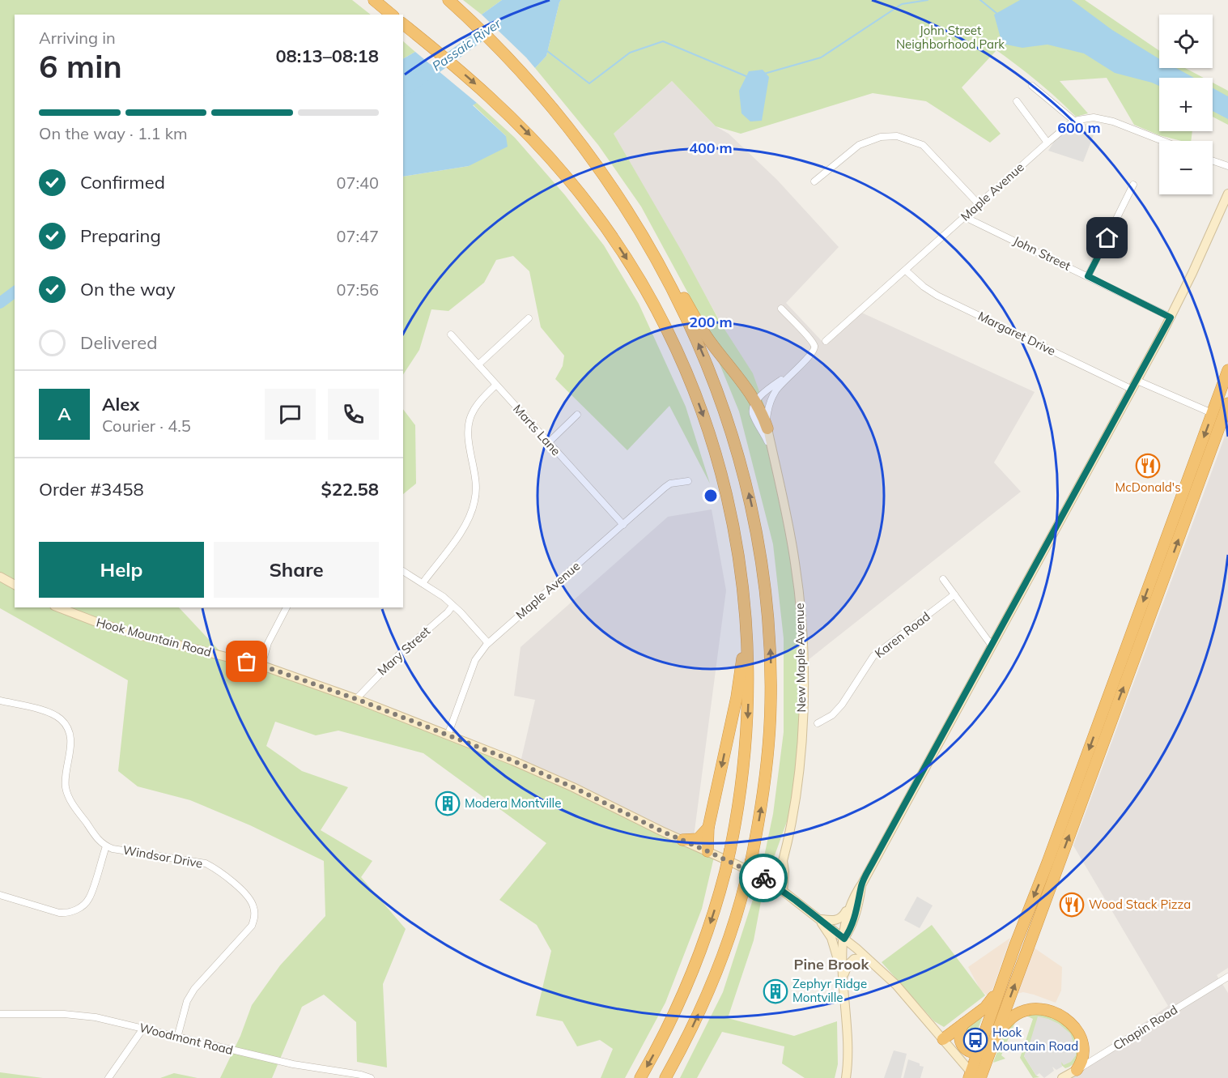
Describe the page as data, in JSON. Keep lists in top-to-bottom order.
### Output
{
  "streets": {
    "street": [
      "Maple Avenue",
      "John Street",
      "Margaret Drive",
      "Marts Lane",
      "Karen Road",
      "Hook Mountain Road",
      "Mary Street",
      "New Maple Avenue",
      "Windsor Drive",
      "Chapin Road",
      "Woodmont Road"
    ]
  },
  "crossings": [
    ["Maple Avenue", "John Street"],
    ["Maple Avenue", "Margaret Drive"],
    ["Maple Avenue", "Marts Lane"],
    ["Maple Avenue", "Hook Mountain Road"],
    ["Hook Mountain Road", "Mary Street"],
    ["Hook Mountain Road", "New Maple Avenue"],
    ["Windsor Drive", "Woodmont Road"]
  ],
  "districts": ["Pine Brook"],
  "water": ["Passaic River"],
  "parks": ["John Street Neighborhood Park"],
  "places": {
    "restaurant": ["McDonald's", "Wood Stack Pizza"],
    "building": ["Modera Montville", "Zephyr Ridge Montville"],
    "bus stop": ["Hook Mountain Road"]
  },
  "page": {
    "map_buttons": ["+", "−"],
    "heading": ["6 min", "Arriving in", "08:13–08:18"],
    "panel": [
      "Alex",
      "Courier · 4.5",
      "Order #3458",
      "$22.58"
    ],
    "bar": "On the way · 1.1 km",
    "list": [
      ["Confirmed", "07:40"],
      ["Preparing", "07:47"],
      ["On the way", "07:56"],
      "Delivered"
    ],
    "round": "A",
    "buttons": ["Help", "Share"]
  },
  "rings": ["600 m", "400 m", "200 m"]
}
